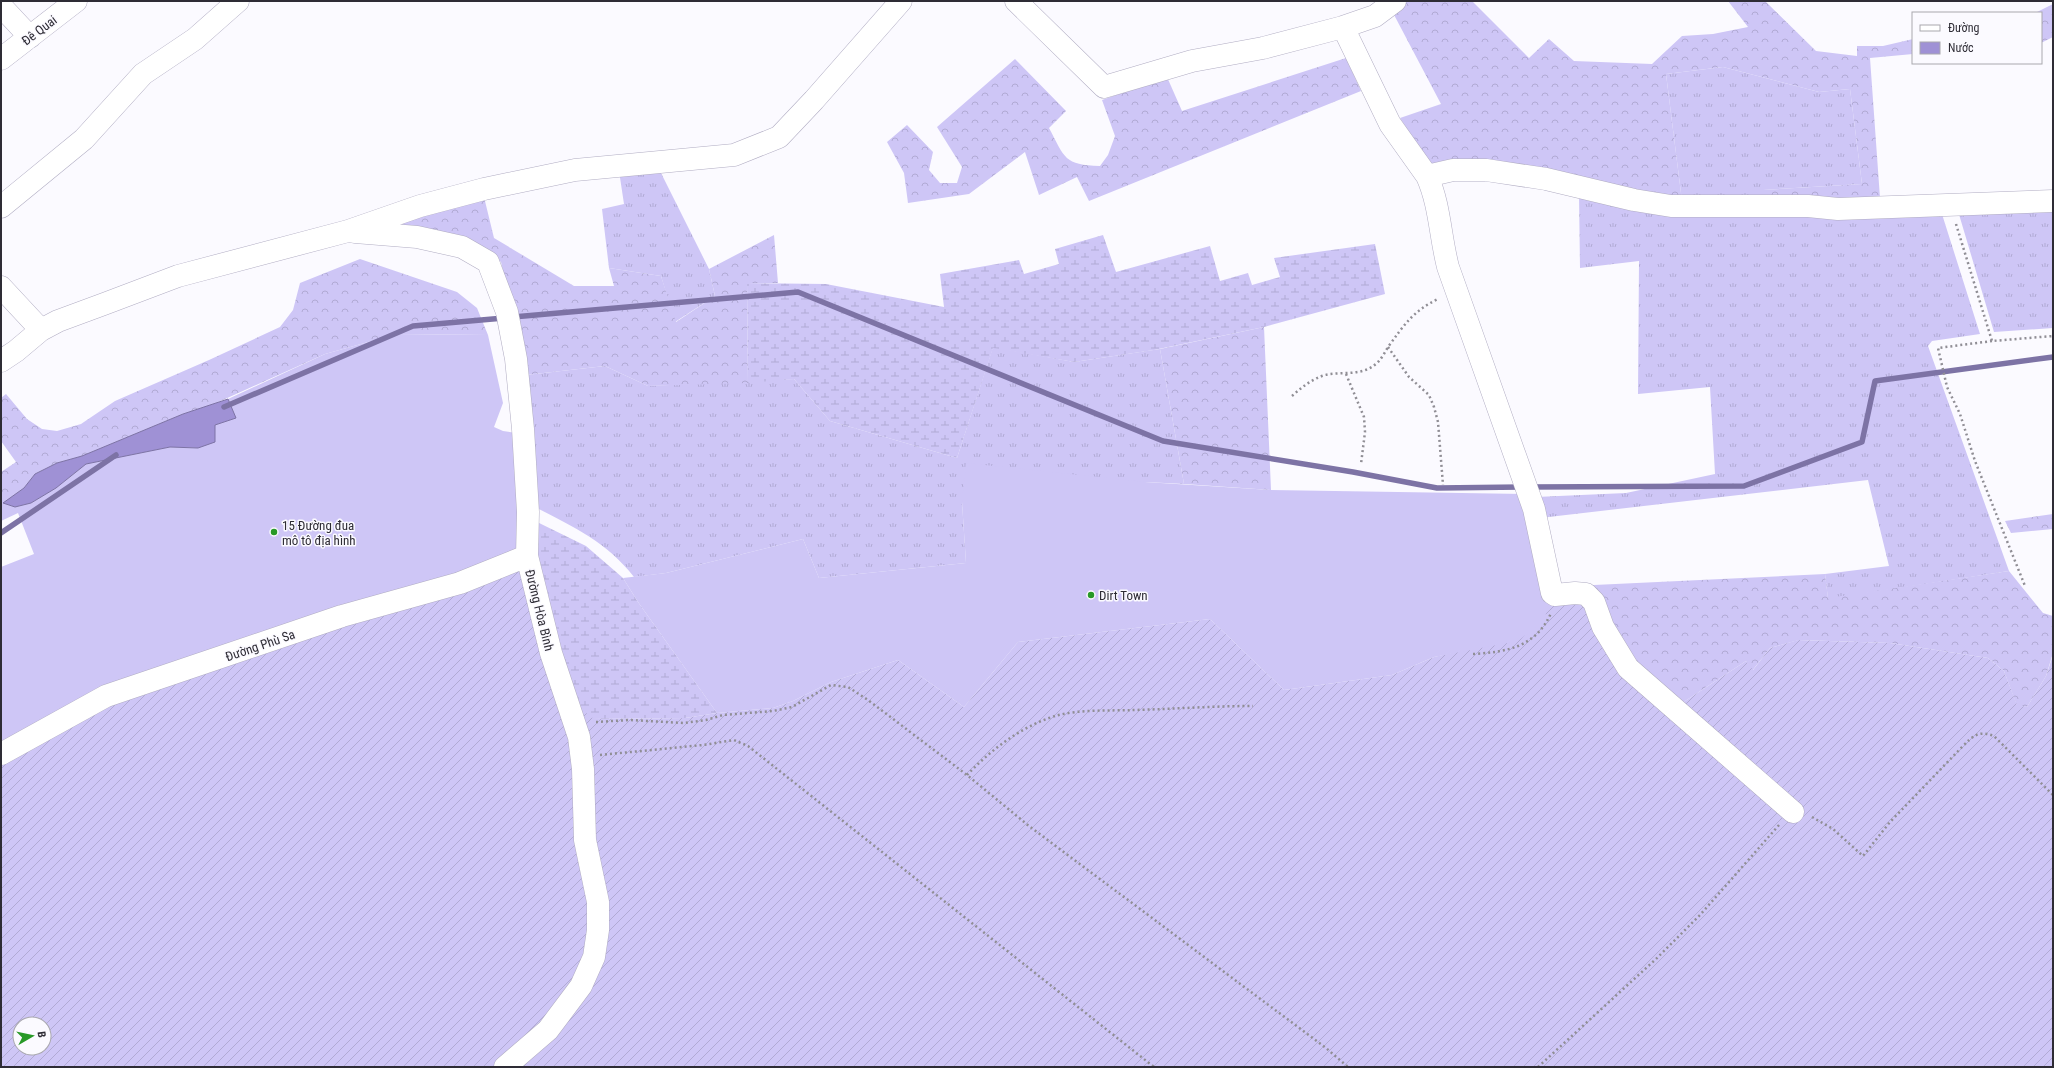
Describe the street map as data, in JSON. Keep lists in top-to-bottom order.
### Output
{
  "streets": {
    "street": ["Đê Quai", "Đường Hòa Bình", "Đường Phù Sa"]
  },
  "crossings": [
    ["Đường Hòa Bình", "Đường Phù Sa"]
  ],
  "places": ["15 Đường đua mô tô địa hình", "Dirt Town"],
  "legend": ["Đường", "Nước"],
  "north": "right"
}
